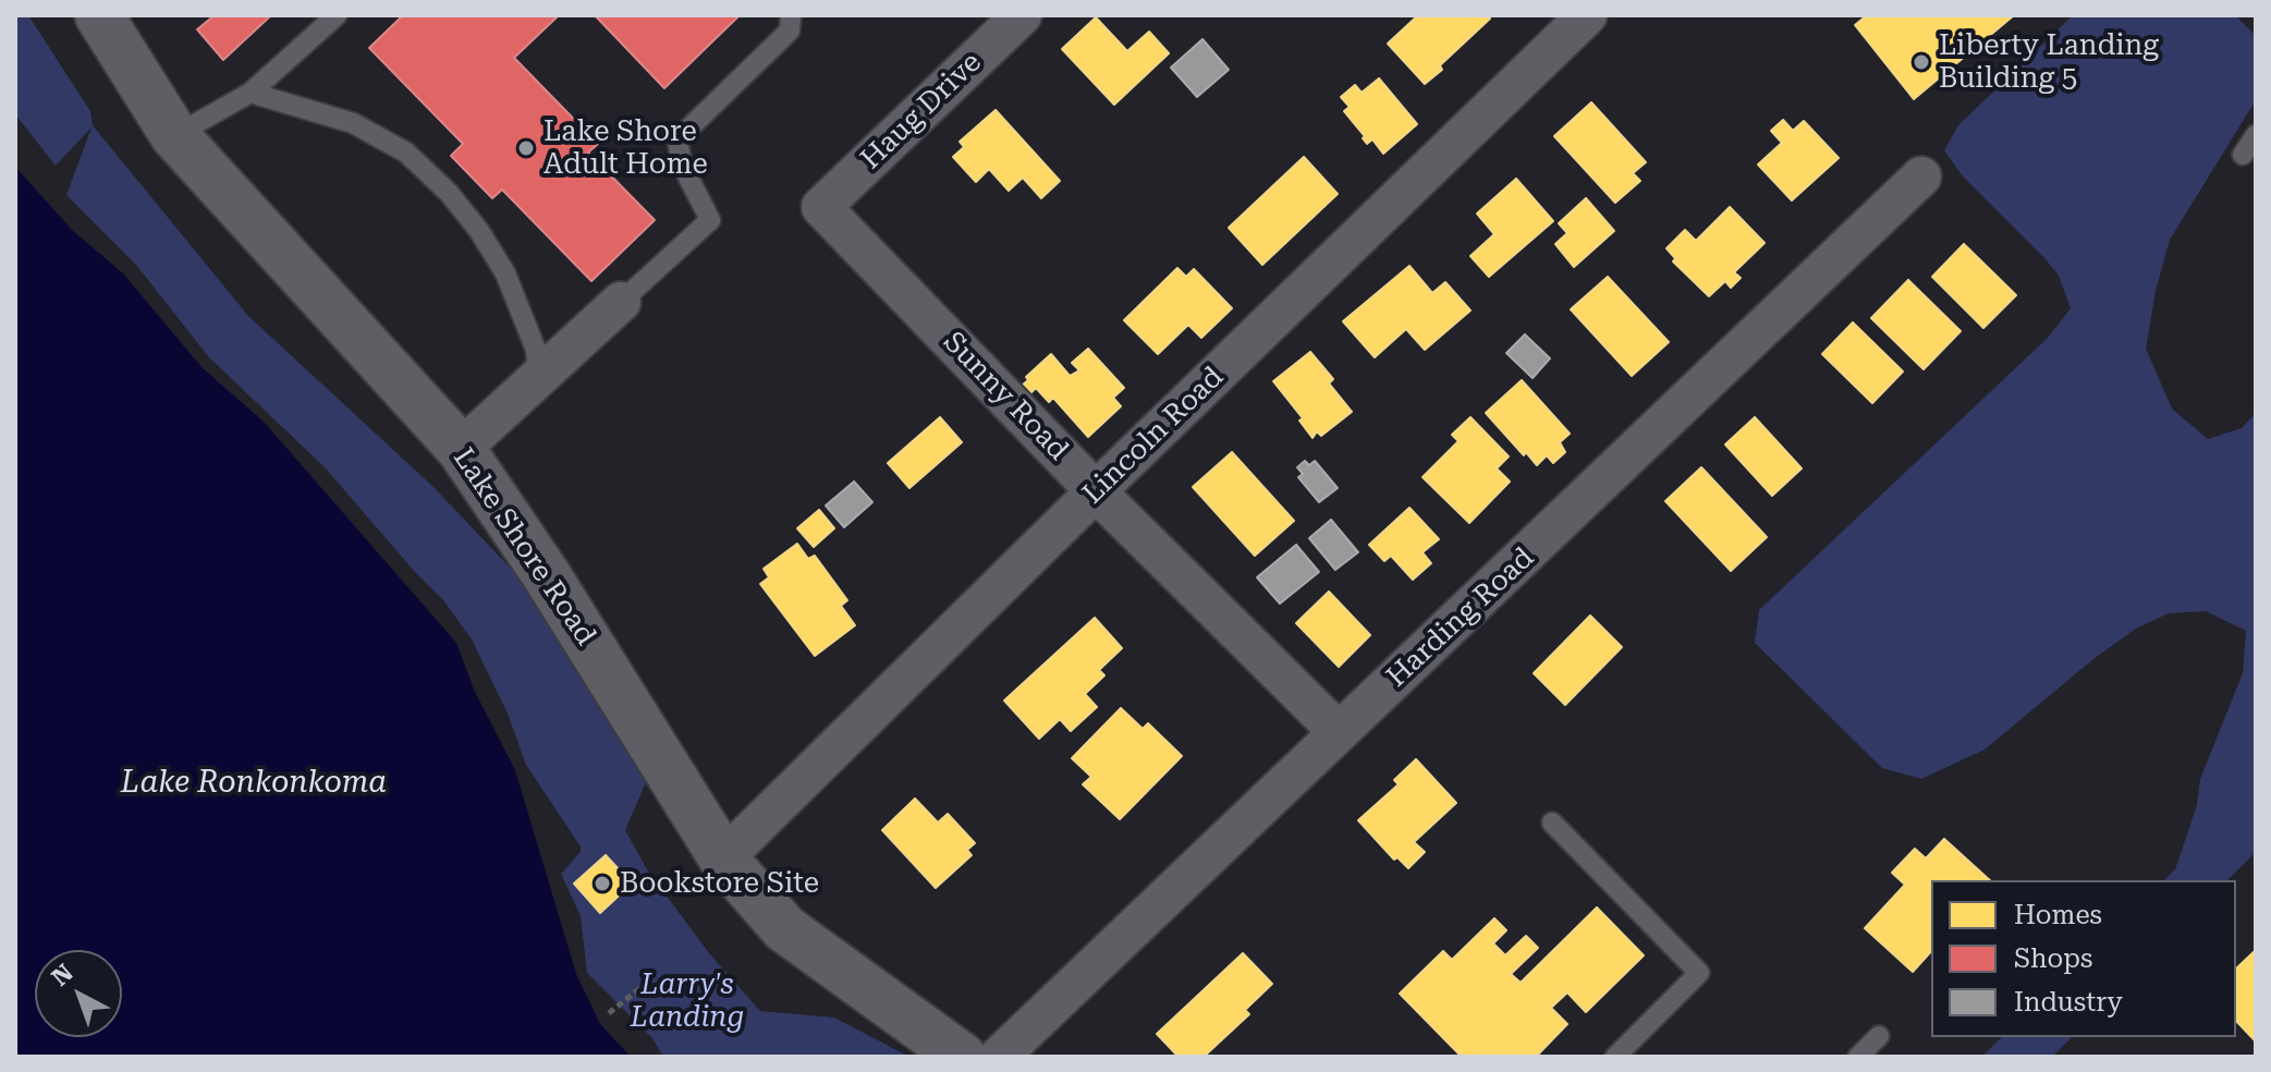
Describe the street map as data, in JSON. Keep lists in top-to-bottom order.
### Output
{
  "streets": {
    "street": [
      "Haug Drive",
      "Sunny Road",
      "Lincoln Road",
      "Lake Shore Road",
      "Harding Road"
    ]
  },
  "crossings": [
    ["Haug Drive", "Sunny Road"],
    ["Sunny Road", "Lincoln Road"],
    ["Sunny Road", "Harding Road"],
    ["Lincoln Road", "Lake Shore Road"]
  ],
  "water": ["Lake Ronkonkoma"],
  "parks": ["Larry's Landing"],
  "places": ["Liberty Landing Building 5", "Lake Shore Adult Home", "Bookstore Site"],
  "legend": ["Homes", "Shops", "Industry"],
  "north": "top left"
}
